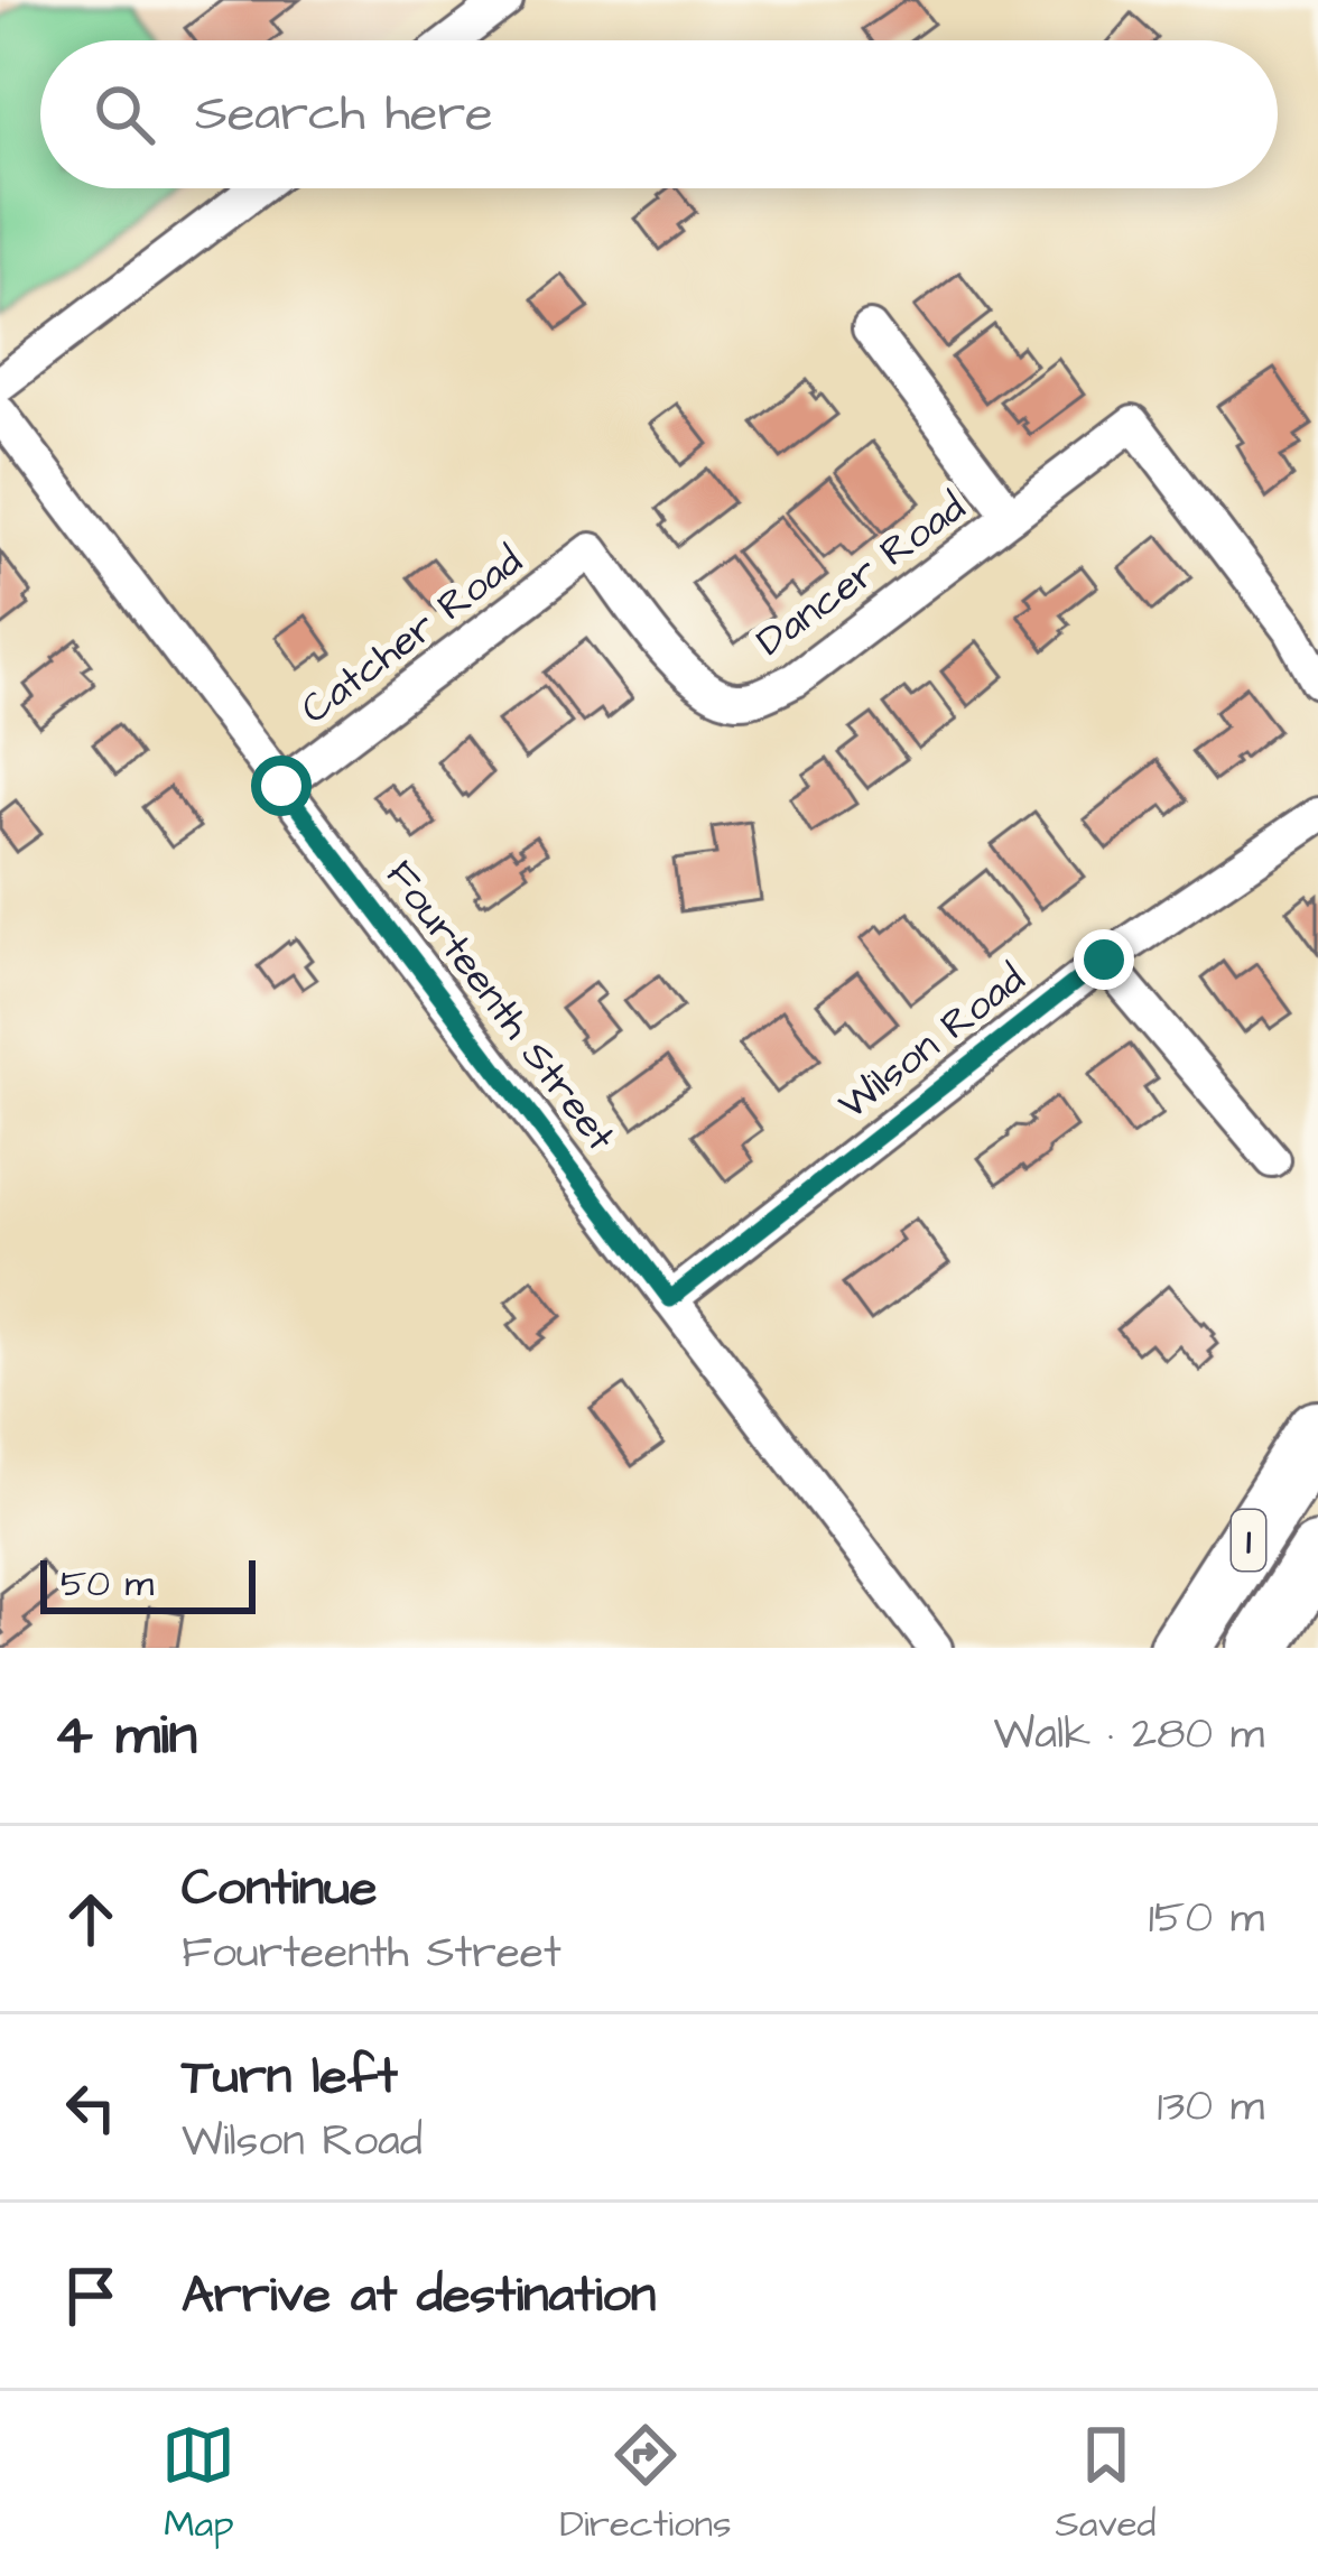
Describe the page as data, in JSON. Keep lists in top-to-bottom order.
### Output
{
  "streets": {
    "highway": ["1"],
    "street": [
      "Dancer Road",
      "Catcher Road",
      "Fourteenth Street",
      "Wilson Road"
    ]
  },
  "crossings": [
    ["Dancer Road", "Catcher Road"],
    ["Catcher Road", "Fourteenth Street"],
    ["Fourteenth Street", "Wilson Road"]
  ],
  "scale_bar": "50 m",
  "page": {
    "search": "Search here",
    "scale": "50 m",
    "heading": ["4 min", "Walk · 280 m"],
    "list": [
      ["Continue", "Fourteenth Street", "150 m"],
      ["Turn left", "Wilson Road", "130 m"],
      "Arrive at destination"
    ],
    "nav": ["Map", "Directions", "Saved"]
  }
}
